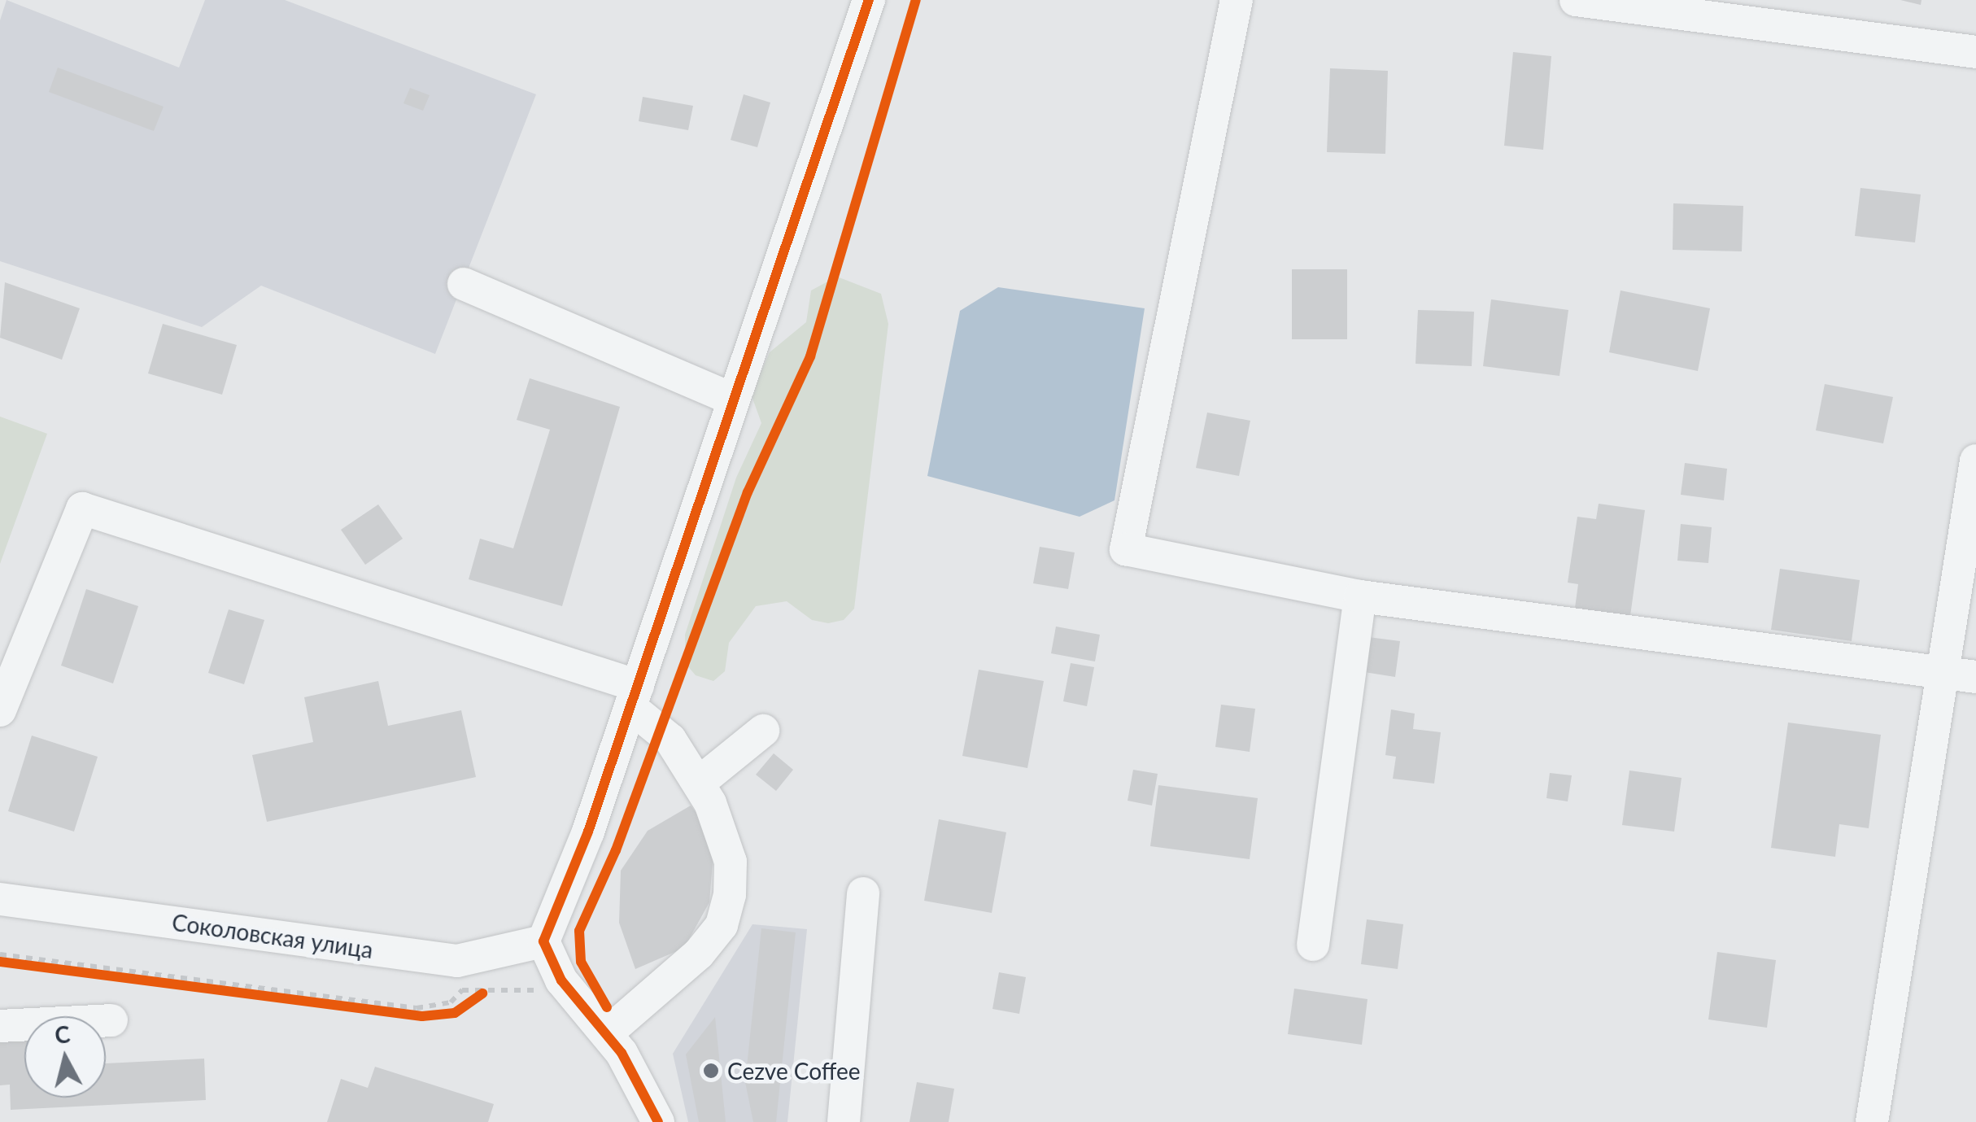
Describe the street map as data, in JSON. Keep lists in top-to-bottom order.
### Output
{
  "streets": {
    "street": ["Соколовская улица"]
  },
  "places": ["Cezve Coffee"],
  "north": "top"
}
